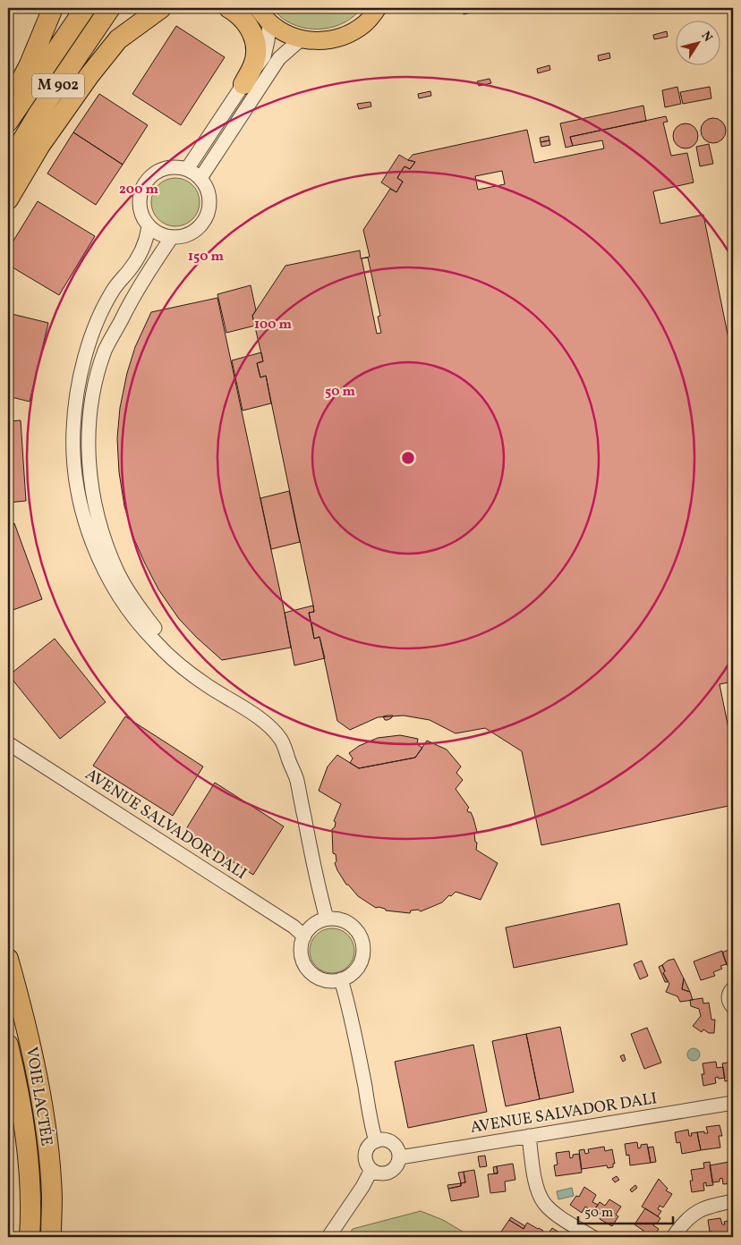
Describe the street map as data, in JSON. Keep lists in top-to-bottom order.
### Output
{
  "streets": {
    "highway": ["M 902", "VOIE LACTÉE"],
    "street": ["AVENUE SALVADOR DALI"]
  },
  "scale_bar": "50 m",
  "north": "top right",
  "rings": [
    "200 m",
    "150 m",
    "100 m",
    "50 m"
  ]
}
